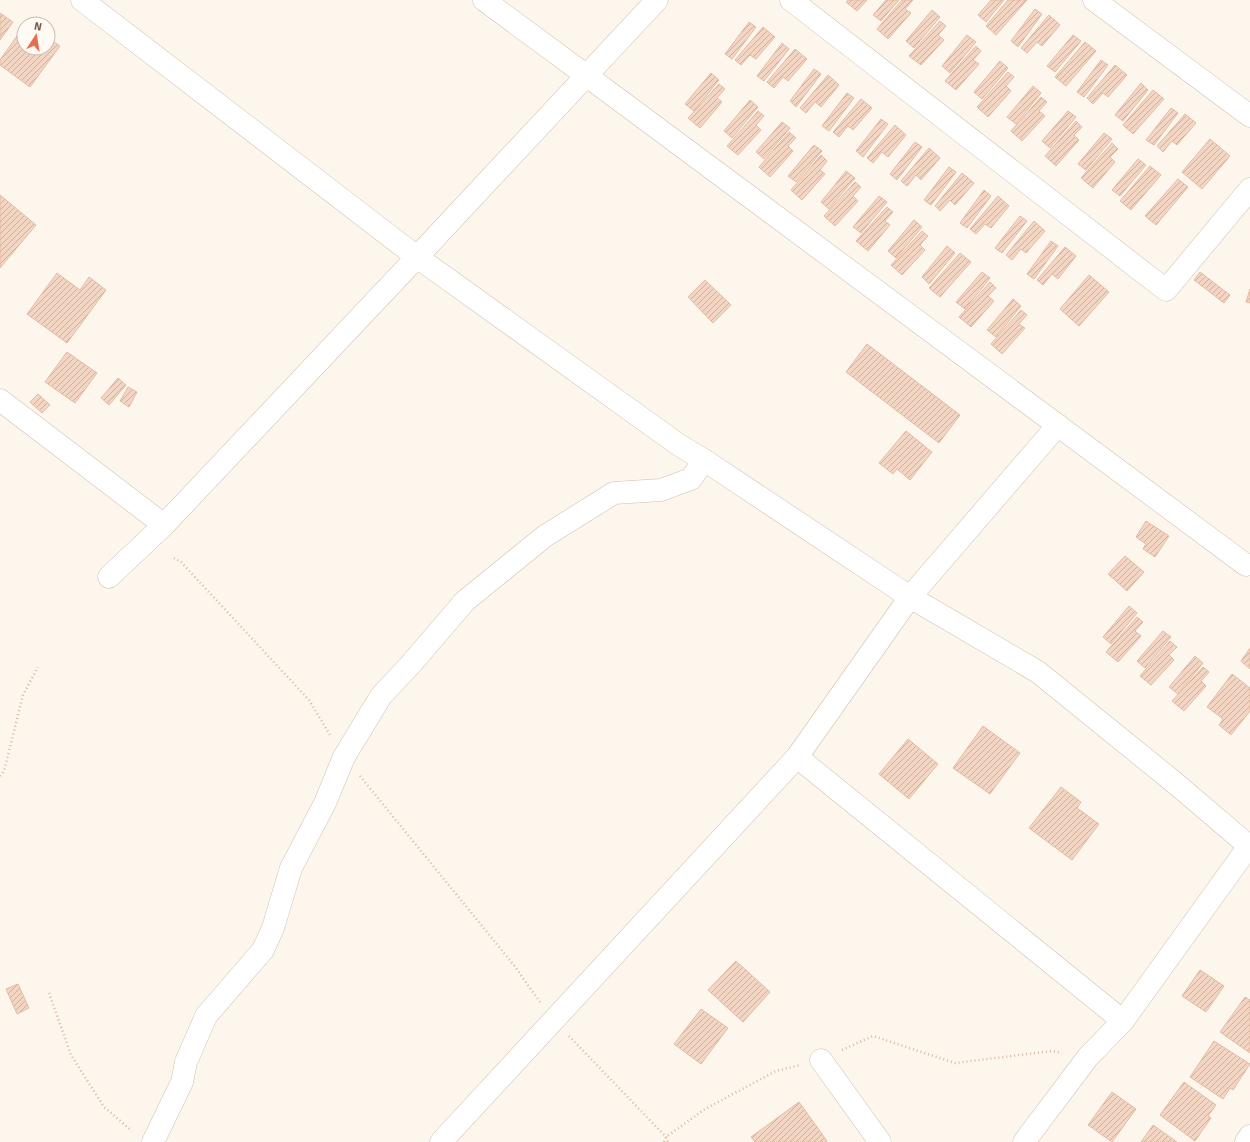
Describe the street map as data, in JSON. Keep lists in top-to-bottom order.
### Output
{
  "north": "top"
}
